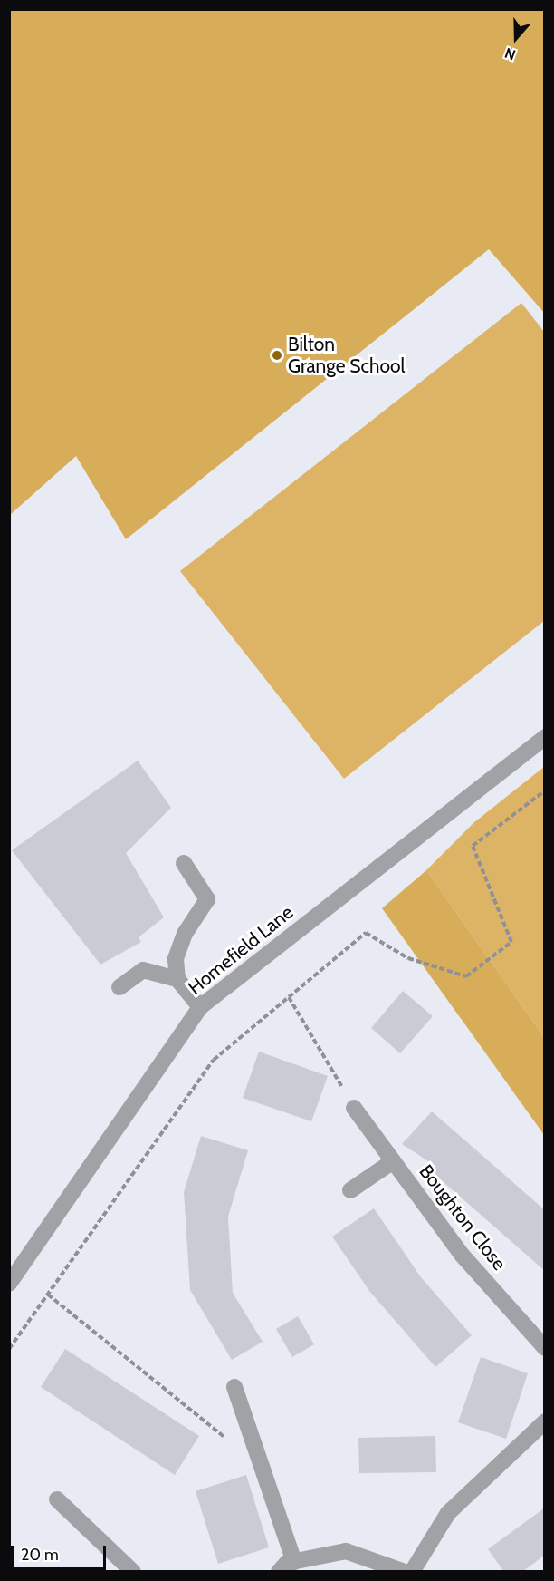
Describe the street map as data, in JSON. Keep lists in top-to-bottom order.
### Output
{
  "streets": {
    "street": ["Homefield Lane", "Boughton Close"]
  },
  "places": ["Bilton Grange School"],
  "scale_bar": "20 m",
  "north": "bottom"
}
